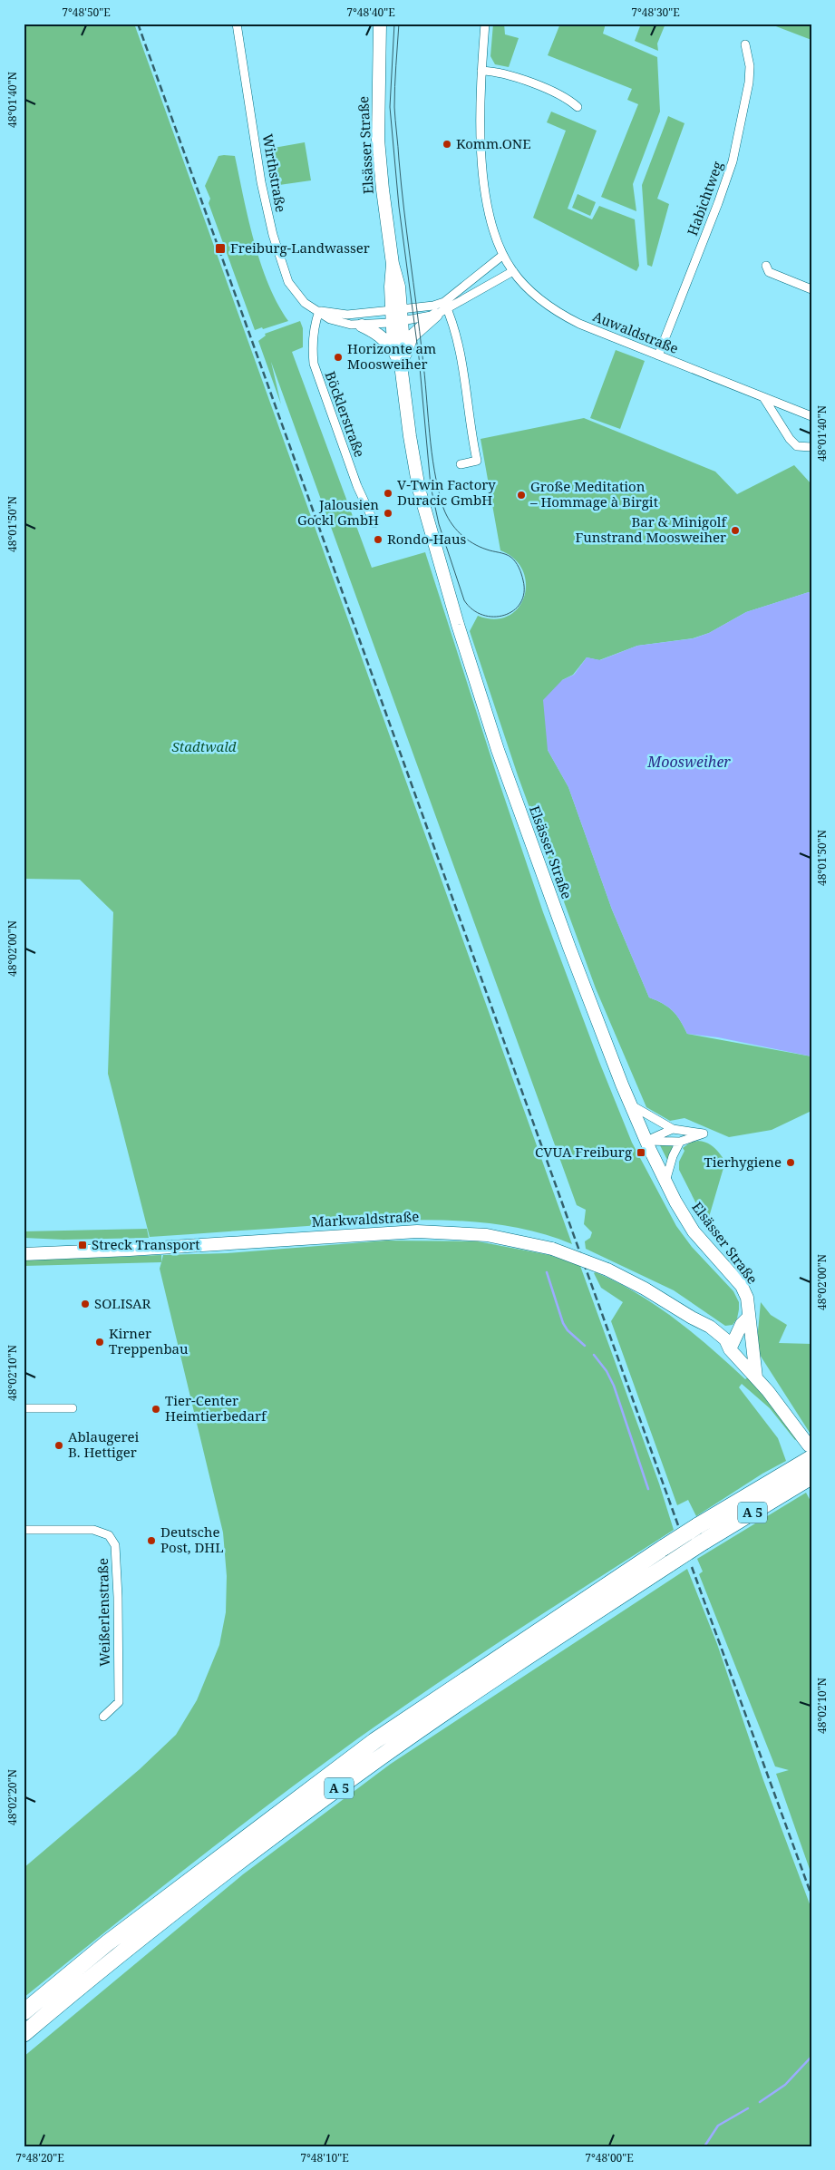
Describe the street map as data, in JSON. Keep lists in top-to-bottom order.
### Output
{
  "streets": {
    "highway": ["A 5"],
    "main road": ["Elsässer Straße", "Markwaldstraße"],
    "street": [
      "Wirthstraße",
      "Habichtweg",
      "Auwaldstraße",
      "Böcklerstraße",
      "Weißerlenstraße"
    ]
  },
  "crossings": [
    ["Elsässer Straße", "Wirthstraße"],
    ["Elsässer Straße", "Markwaldstraße"],
    ["Wirthstraße", "Böcklerstraße"],
    ["Habichtweg", "Auwaldstraße"],
    ["Markwaldstraße", "A 5"]
  ],
  "water": ["Moosweiher"],
  "parks": ["Stadtwald"],
  "places": {
    "other": [
      "Komm.ONE",
      "Horizonte am Moosweiher",
      "V-Twin Factory Duracic GmbH",
      "Große Meditation – Hommage à Birgit",
      "Jalousien Gockl GmbH",
      "Bar & Minigolf Funstrand Moosweiher",
      "Rondo-Haus",
      "Tierhygiene",
      "SOLISAR",
      "Kirner Treppenbau",
      "Tier-Center Heimtierbedarf",
      "Ablaugerei B. Hettiger",
      "Deutsche Post, DHL"
    ],
    "transit": ["Freiburg-Landwasser", "CVUA Freiburg", "Streck Transport"]
  },
  "coordinates": [
    "7°48'50\"E",
    "7°48'40\"E",
    "7°48'30\"E",
    "48°01'40\"N",
    "48°01'50\"N",
    "48°02'00\"N",
    "48°02'10\"N",
    "48°02'20\"N",
    "7°48'20\"E",
    "7°48'10\"E",
    "7°48'00\"E"
  ]
}
